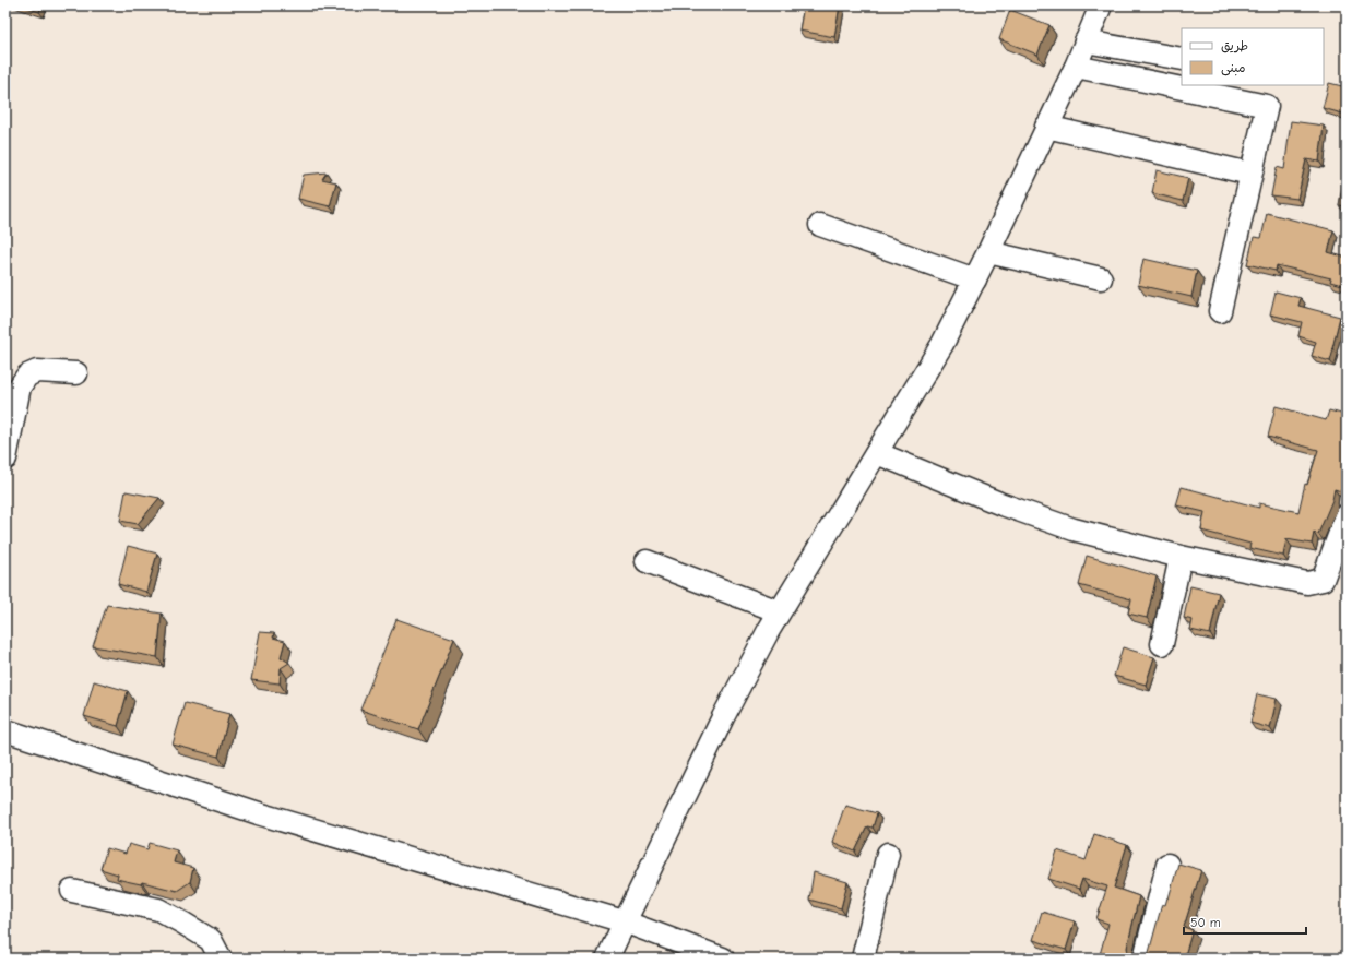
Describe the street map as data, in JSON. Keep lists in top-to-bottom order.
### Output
{
  "legend": ["طريق", "مبنى"],
  "scale_bar": "50 m"
}
